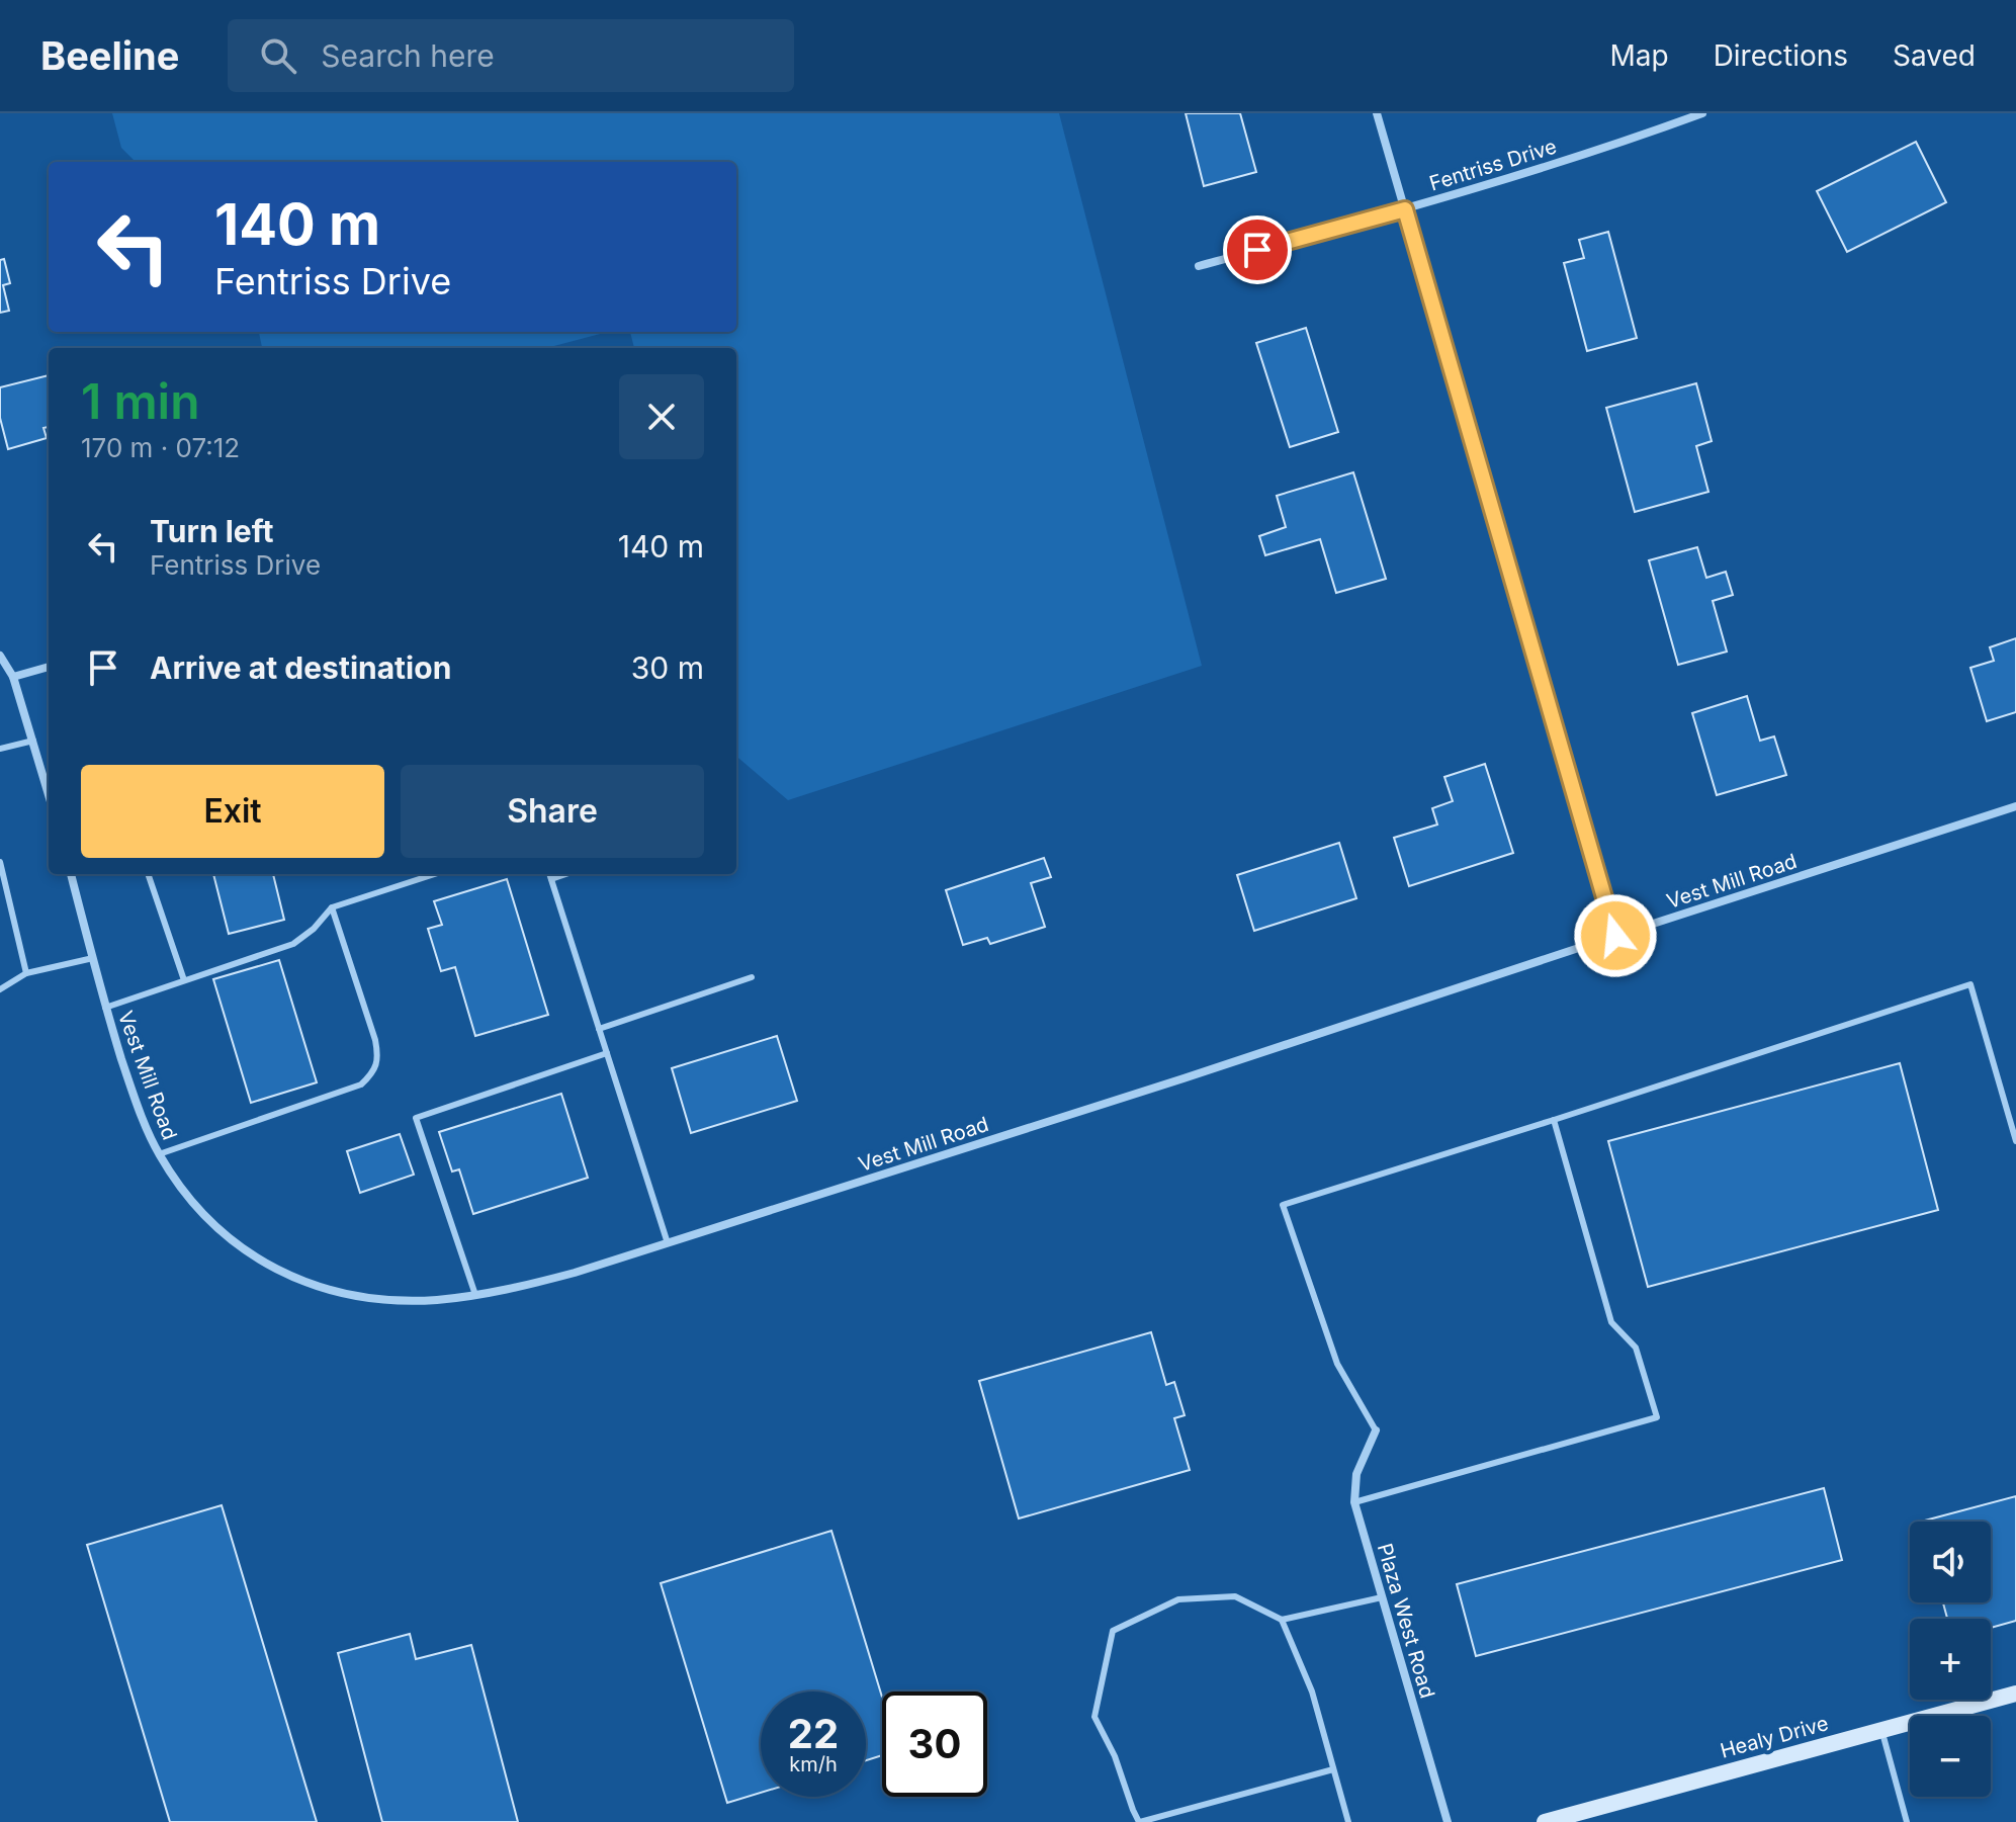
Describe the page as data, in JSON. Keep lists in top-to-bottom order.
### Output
{
  "streets": {
    "street": [
      "Fentriss Drive",
      "Vest Mill Road",
      "Plaza West Road",
      "Healy Drive"
    ]
  },
  "page": {
    "header": "Beeline",
    "search": "Search here",
    "nav": ["Map", "Directions", "Saved"],
    "turn": ["140 m", "Fentriss Drive"],
    "heading": ["1 min", "170 m · 07:12"],
    "list": [
      {
        "name": "Turn left",
        "note": "Fentriss Drive",
        "value": "140 m"
      },
      {
        "name": "Arrive at destination",
        "value": "30 m"
      }
    ],
    "buttons": ["Exit", "Share"],
    "map_buttons": ["+", "−"],
    "speed": "22 km/h",
    "limit": "30"
  }
}
